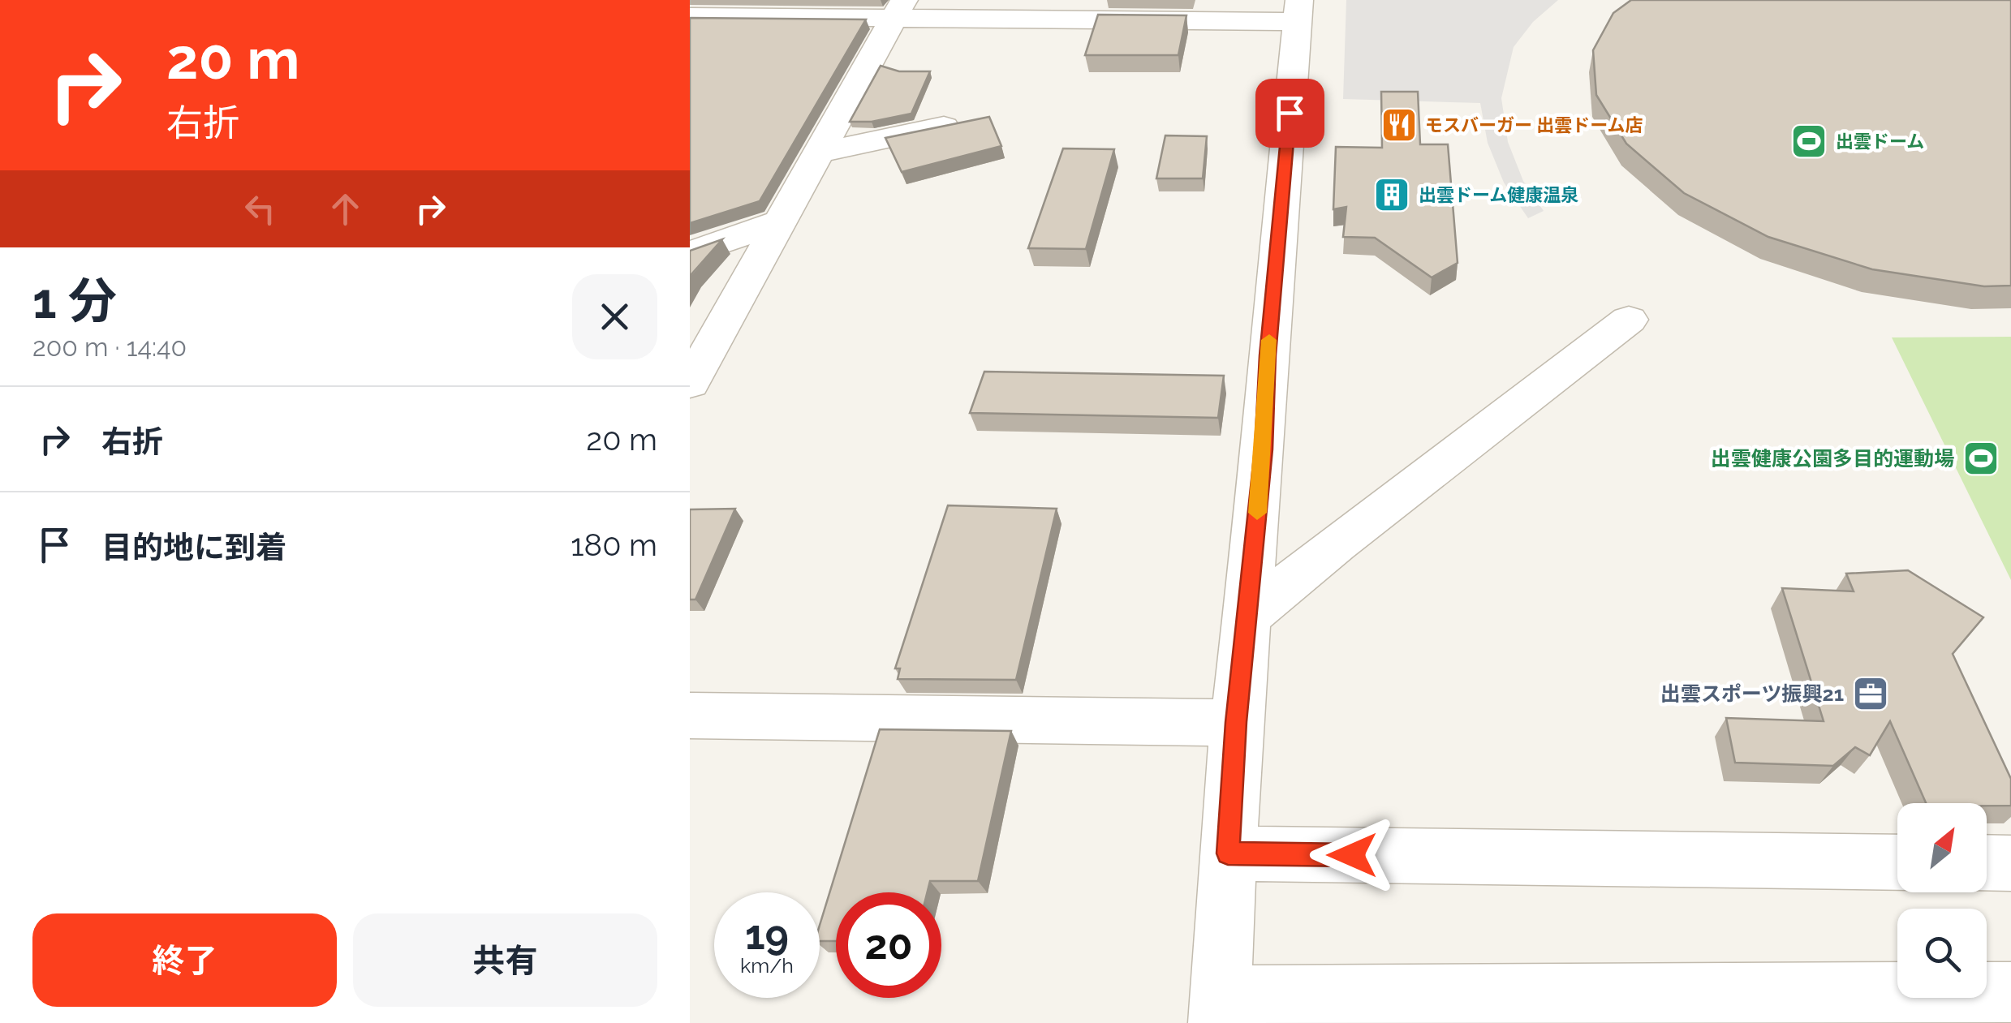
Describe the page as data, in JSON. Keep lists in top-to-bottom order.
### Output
{
  "places": {
    "restaurant": ["モスバーガー 出雲ドーム店"],
    "sports": ["出雲ドーム", "出雲健康公園多目的運動場"],
    "building": ["出雲ドーム健康温泉"],
    "office": ["出雲スポーツ振興21"]
  },
  "north": "top right",
  "page": {
    "turn": ["20 m", "右折"],
    "heading": ["1 分", "200 m · 14:40"],
    "list": [
      {
        "name": "右折",
        "value": "20 m"
      },
      {
        "name": "目的地に到着",
        "value": "180 m"
      }
    ],
    "speed": "19 km/h",
    "limit": "20",
    "buttons": ["終了", "共有"]
  }
}
